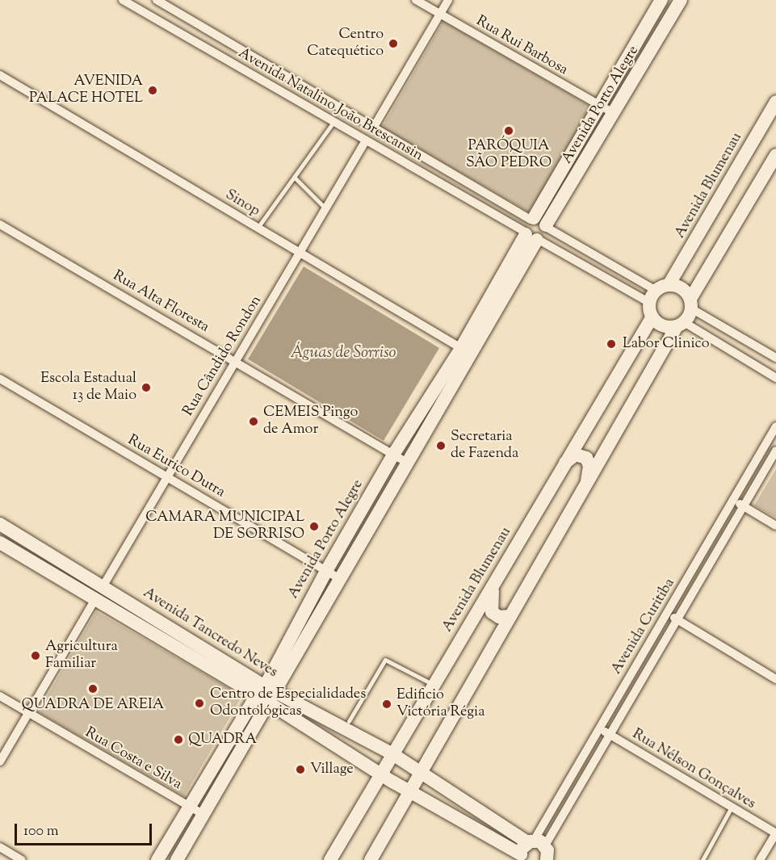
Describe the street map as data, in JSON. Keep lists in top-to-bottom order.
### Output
{
  "streets": {
    "street": [
      "Rua Rui Barbosa",
      "Avenida Natalino João Brescansin",
      "Avenida Porto Alegre",
      "Avenida Blumenau",
      "Sinop",
      "Rua Alta Floresta",
      "Rua Cândido Rondon",
      "Rua Eurico Dutra",
      "Avenida Curitiba",
      "Avenida Tancredo Neves",
      "Rua Costa e Silva",
      "Rua Nélson Gonçalves"
    ]
  },
  "crossings": [
    ["Rua Rui Barbosa", "Avenida Porto Alegre"],
    ["Avenida Natalino João Brescansin", "Avenida Porto Alegre"],
    ["Avenida Natalino João Brescansin", "Avenida Blumenau"],
    ["Avenida Natalino João Brescansin", "Rua Cândido Rondon"],
    ["Avenida Porto Alegre", "Sinop"],
    ["Avenida Porto Alegre", "Rua Alta Floresta"],
    ["Avenida Porto Alegre", "Rua Eurico Dutra"],
    ["Avenida Porto Alegre", "Avenida Tancredo Neves"],
    ["Avenida Porto Alegre", "Rua Costa e Silva"],
    ["Avenida Blumenau", "Avenida Tancredo Neves"],
    ["Sinop", "Rua Cândido Rondon"],
    ["Rua Alta Floresta", "Rua Cândido Rondon"],
    ["Rua Cândido Rondon", "Rua Eurico Dutra"],
    ["Rua Cândido Rondon", "Avenida Tancredo Neves"],
    ["Avenida Curitiba", "Avenida Tancredo Neves"],
    ["Avenida Curitiba", "Rua Nélson Gonçalves"]
  ],
  "water": ["Águas de Sorriso"],
  "places": [
    "Centro Catequético",
    "AVENIDA PALACE HOTEL",
    "PARÓQUIA SÃO PEDRO",
    "Labor Clinico",
    "Escola Estadual 13 de Maio",
    "CEMEIS Pingo de Amor",
    "Secretaria de Fazenda",
    "CAMARA MUNICIPAL DE SORRISO",
    "Agricultura Familiar",
    "QUADRA DE AREIA",
    "Centro de Especialidades Odontológicas",
    "Edificio Victória Régia",
    "QUADRA",
    "Village"
  ],
  "scale_bar": "100 m"
}
